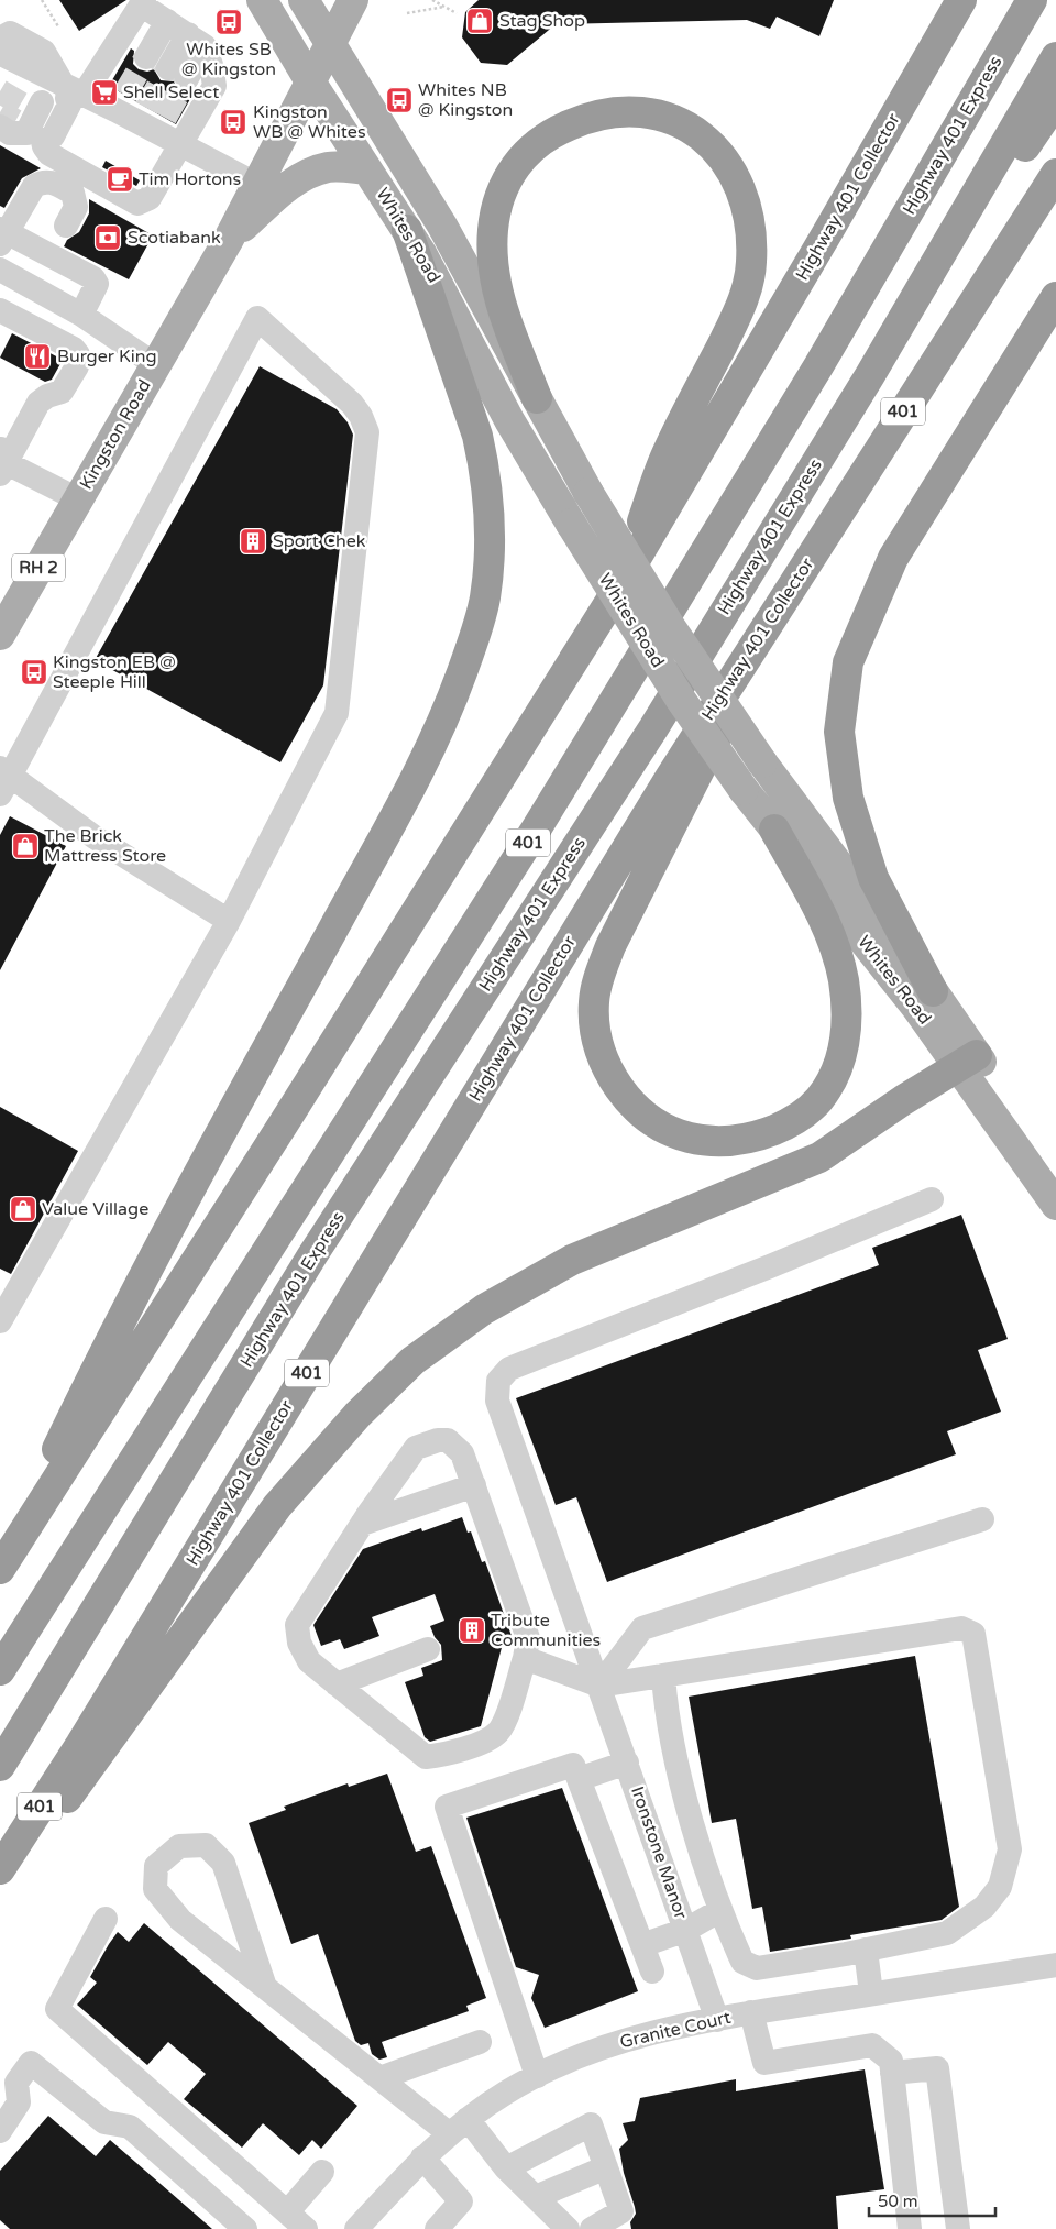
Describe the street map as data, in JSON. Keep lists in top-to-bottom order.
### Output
{
  "streets": {
    "highway": ["Highway 401 Express", "Highway 401 Collector", "401"],
    "main road": ["Whites Road", "Kingston Road", "RH 2"],
    "street": ["Ironstone Manor", "Granite Court"]
  },
  "crossings": [
    ["Whites Road", "Kingston Road"],
    ["Ironstone Manor", "Granite Court"]
  ],
  "places": {
    "shop": ["Stag Shop", "The Brick Mattress Store", "Value Village"],
    "bus stop": [
      "Whites SB @ Kingston",
      "Whites NB @ Kingston",
      "Kingston WB @ Whites",
      "Kingston EB @ Steeple Hill"
    ],
    "supermarket": ["Shell Select"],
    "cafe": ["Tim Hortons"],
    "bank": ["Scotiabank"],
    "restaurant": ["Burger King"],
    "building": ["Sport Chek", "Tribute Communities"]
  },
  "scale_bar": "50 m"
}
